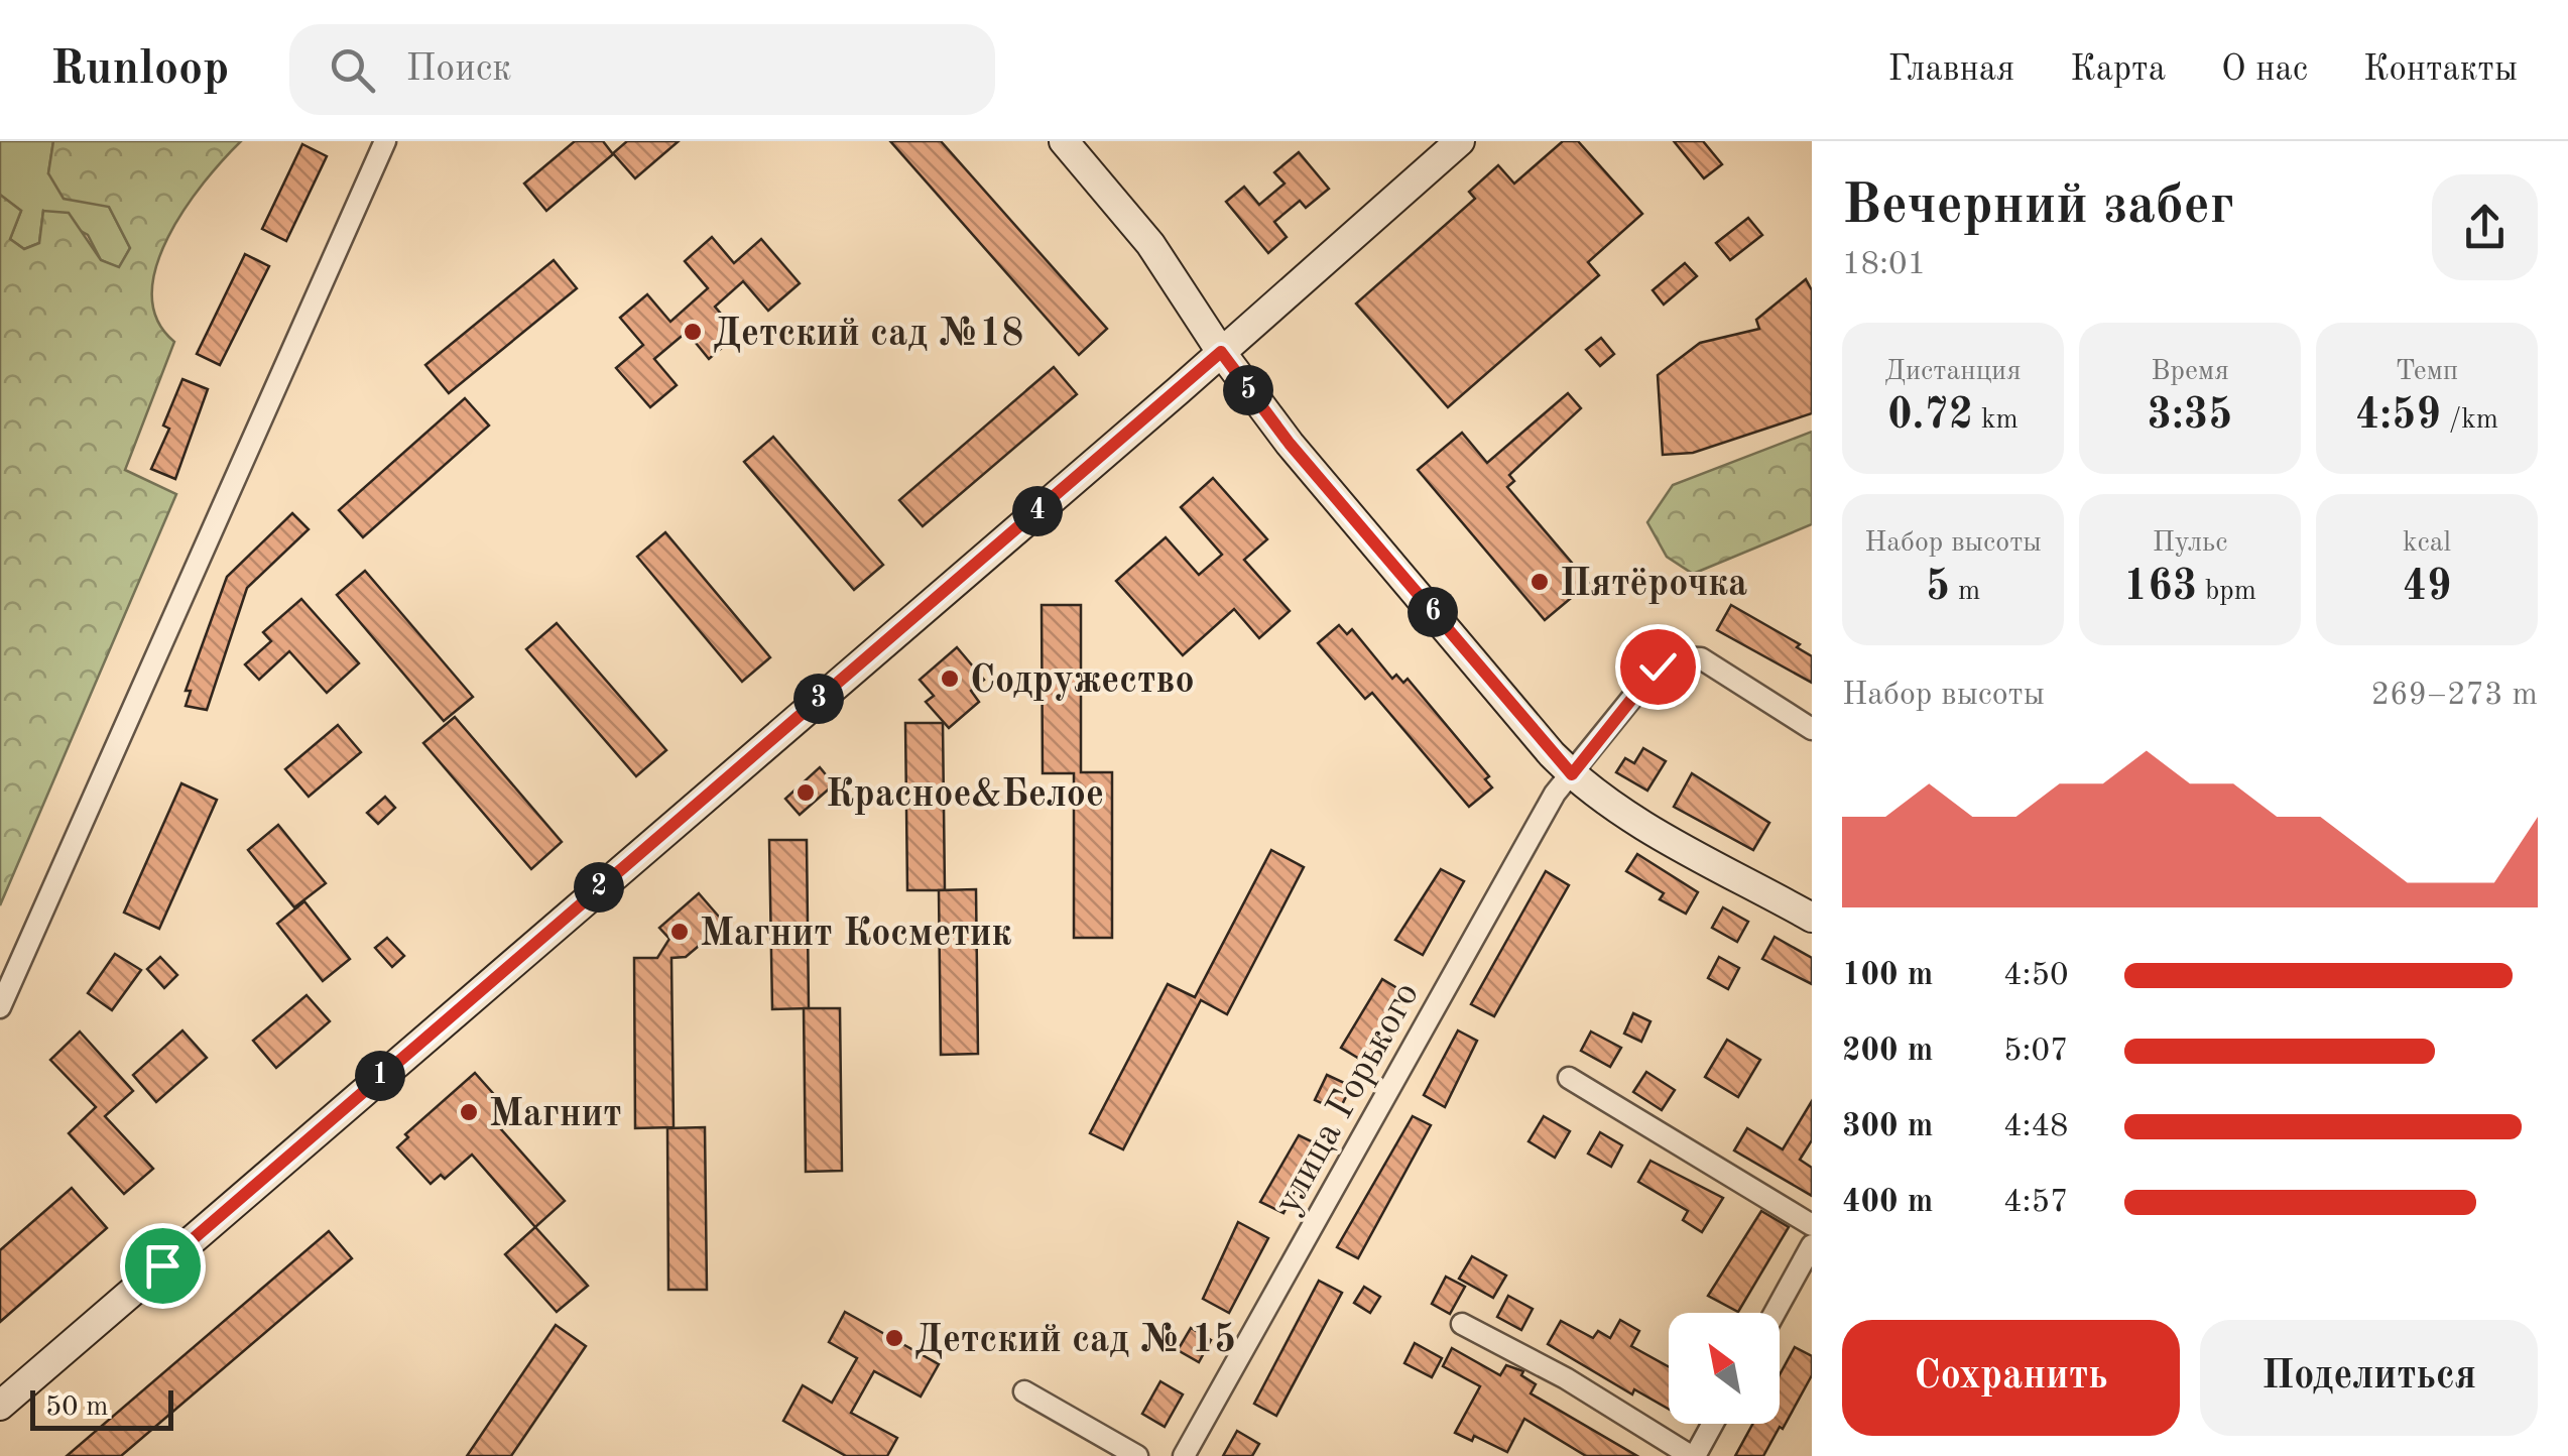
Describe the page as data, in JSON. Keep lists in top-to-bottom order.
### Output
{
  "streets": {
    "street": ["улица Горького"]
  },
  "places": [
    "Детский сад №18",
    "Пятёрочка",
    "Содружество",
    "Красное&Белое",
    "Магнит Косметик",
    "Магнит",
    "Детский сад № 15"
  ],
  "scale_bar": "50 m",
  "north": "top left",
  "page": {
    "header": "Runloop",
    "search": "Поиск",
    "nav": [
      "Главная",
      "Карта",
      "О нас",
      "Контакты"
    ],
    "heading": ["Вечерний забег", "18:01"],
    "stats": [
      ["Дистанция", "0.72 km"],
      ["Время", "3:35"],
      ["Темп", "4:59 /km"],
      ["Набор высоты", "5 m"],
      ["Пульс", "163 bpm"],
      ["kcal", "49"]
    ],
    "pins": [
      "5",
      "4",
      "6",
      "3",
      "2",
      "1"
    ],
    "chart": ["Набор высоты", "269–273 m"],
    "list": [
      {
        "name": "100 m",
        "note": "4:50"
      },
      {
        "name": "200 m",
        "note": "5:07"
      },
      {
        "name": "300 m",
        "note": "4:48"
      },
      {
        "name": "400 m",
        "note": "4:57"
      }
    ],
    "buttons": ["Сохранить", "Поделиться"],
    "scale": "50 m"
  }
}
